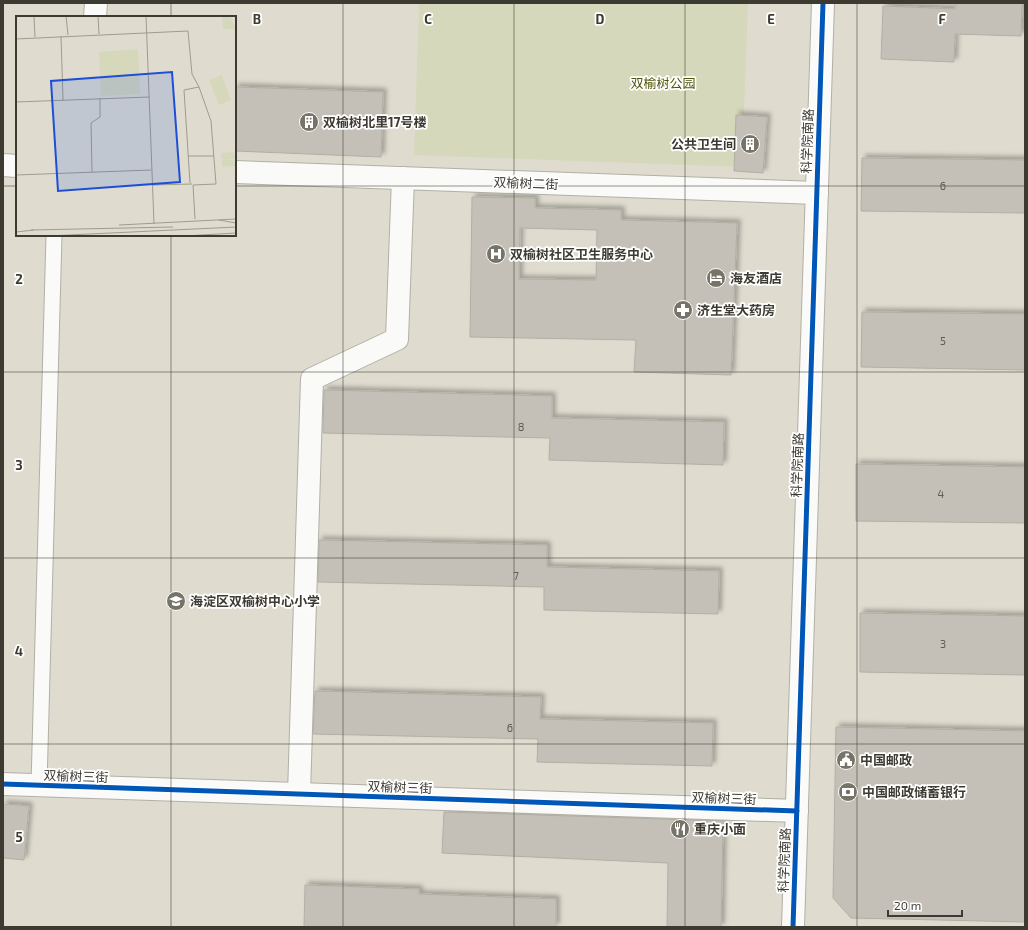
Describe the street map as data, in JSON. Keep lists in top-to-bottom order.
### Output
{
  "streets": {
    "street": ["科学院南路", "双榆树二街", "双榆树三街"]
  },
  "crossings": [
    ["科学院南路", "双榆树二街"],
    ["科学院南路", "双榆树三街"]
  ],
  "parks": ["双榆树公园"],
  "places": {
    "building": ["双榆树北里17号楼", "公共卫生间"],
    "hospital": ["双榆树社区卫生服务中心"],
    "hotel": ["海友酒店"],
    "pharmacy": ["济生堂大药房"],
    "school or university": ["海淀区双榆树中心小学"],
    "public building": ["中国邮政"],
    "bank": ["中国邮政储蓄银行"],
    "restaurant": ["重庆小面"]
  },
  "house_numbers": [
    "6",
    "5",
    "8",
    "4",
    "7",
    "3",
    "6"
  ],
  "scale_bar": "20 m",
  "grid": {
    "columns": [
      "B",
      "C",
      "D",
      "E",
      "F"
    ],
    "rows": [
      "2",
      "3",
      "4",
      "5"
    ]
  }
}
